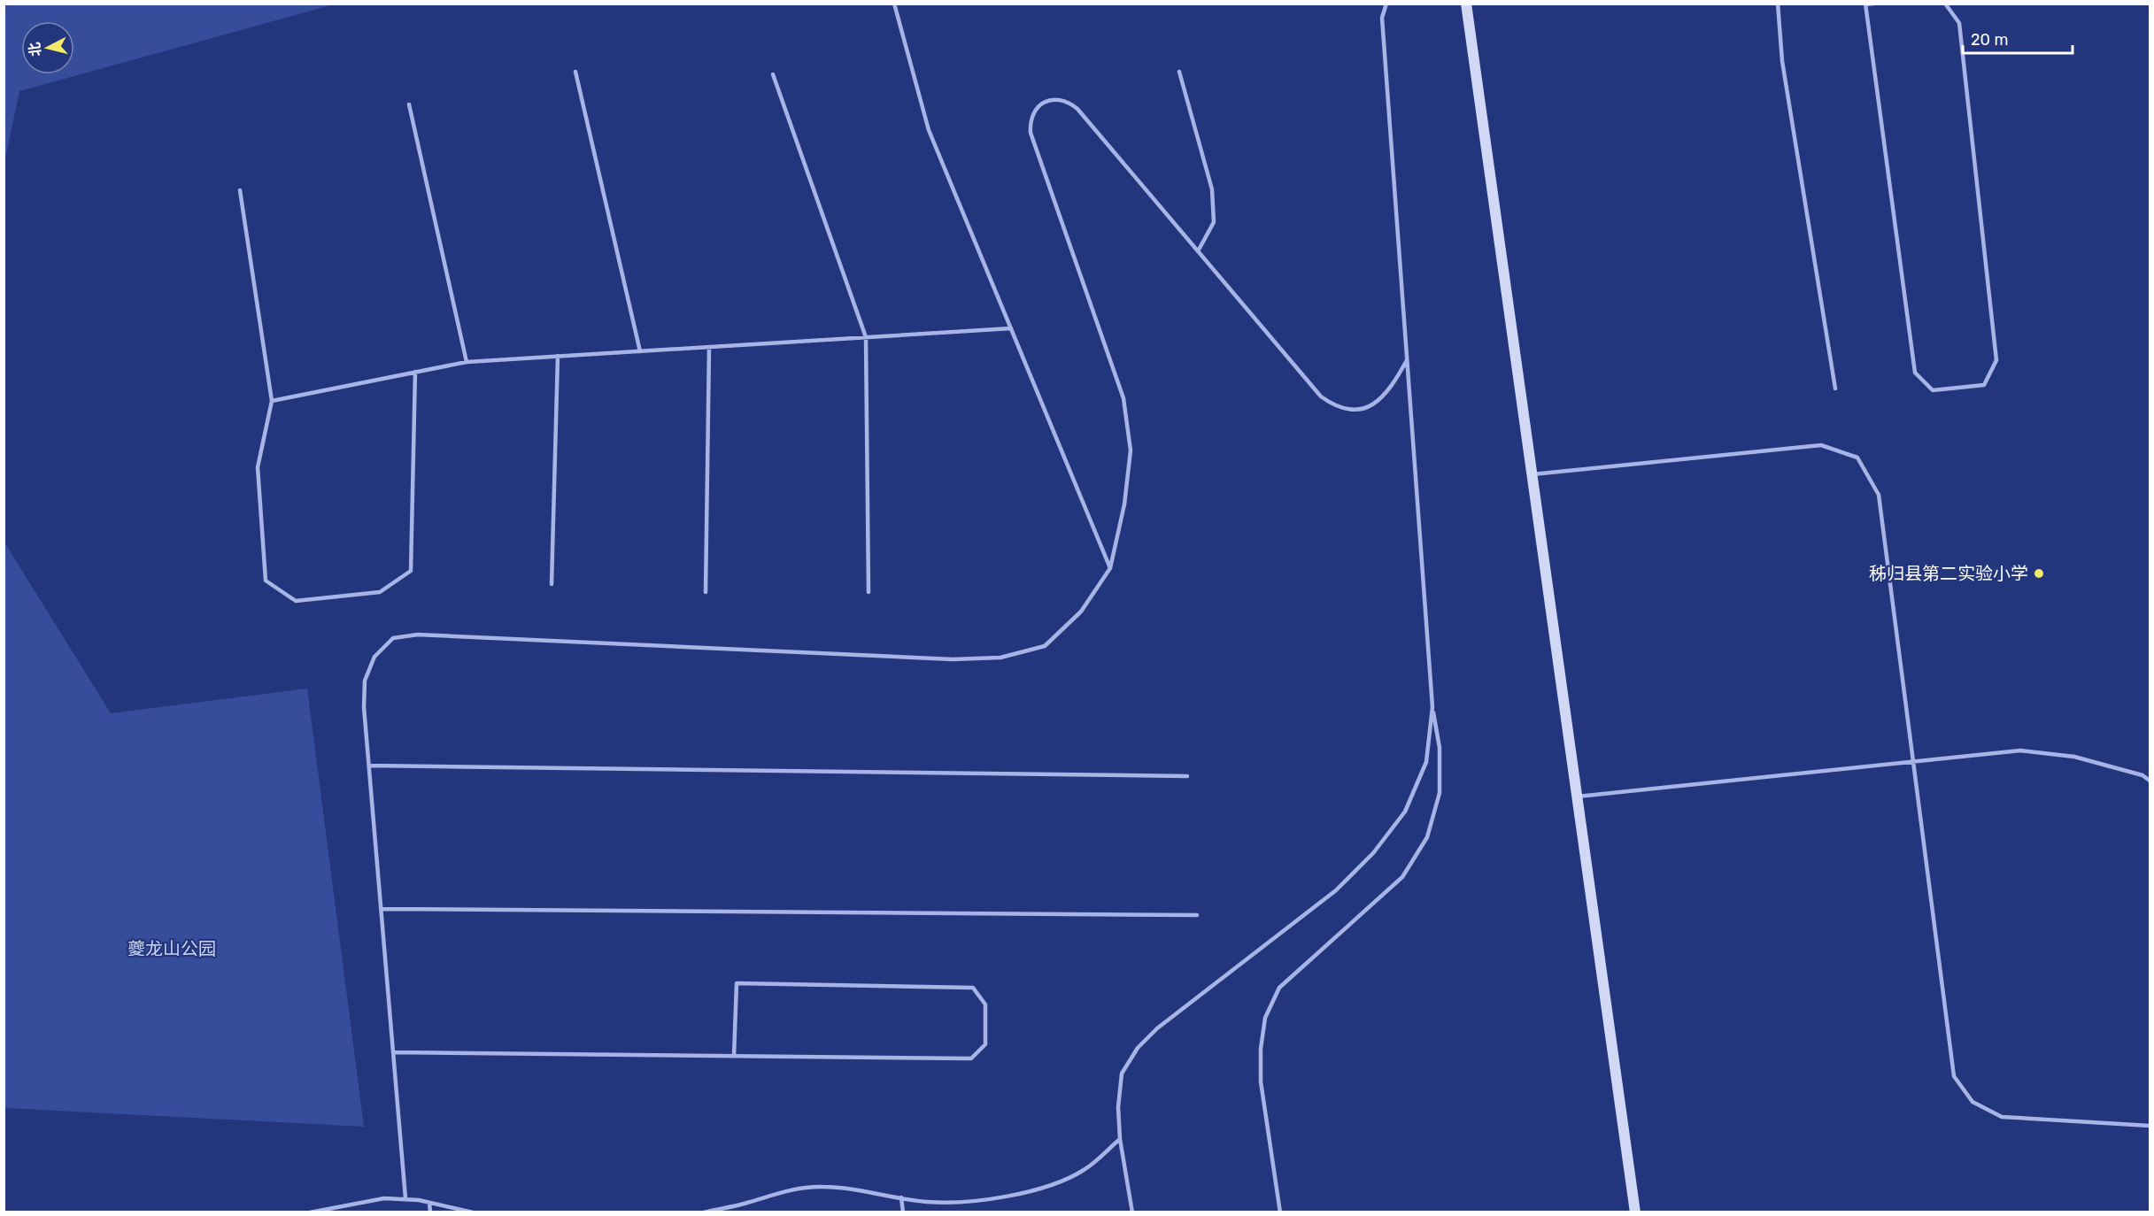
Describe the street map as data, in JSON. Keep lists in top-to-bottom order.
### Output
{
  "parks": ["夔龙山公园"],
  "places": ["秭归县第二实验小学"],
  "scale_bar": "20 m",
  "north": "left"
}
